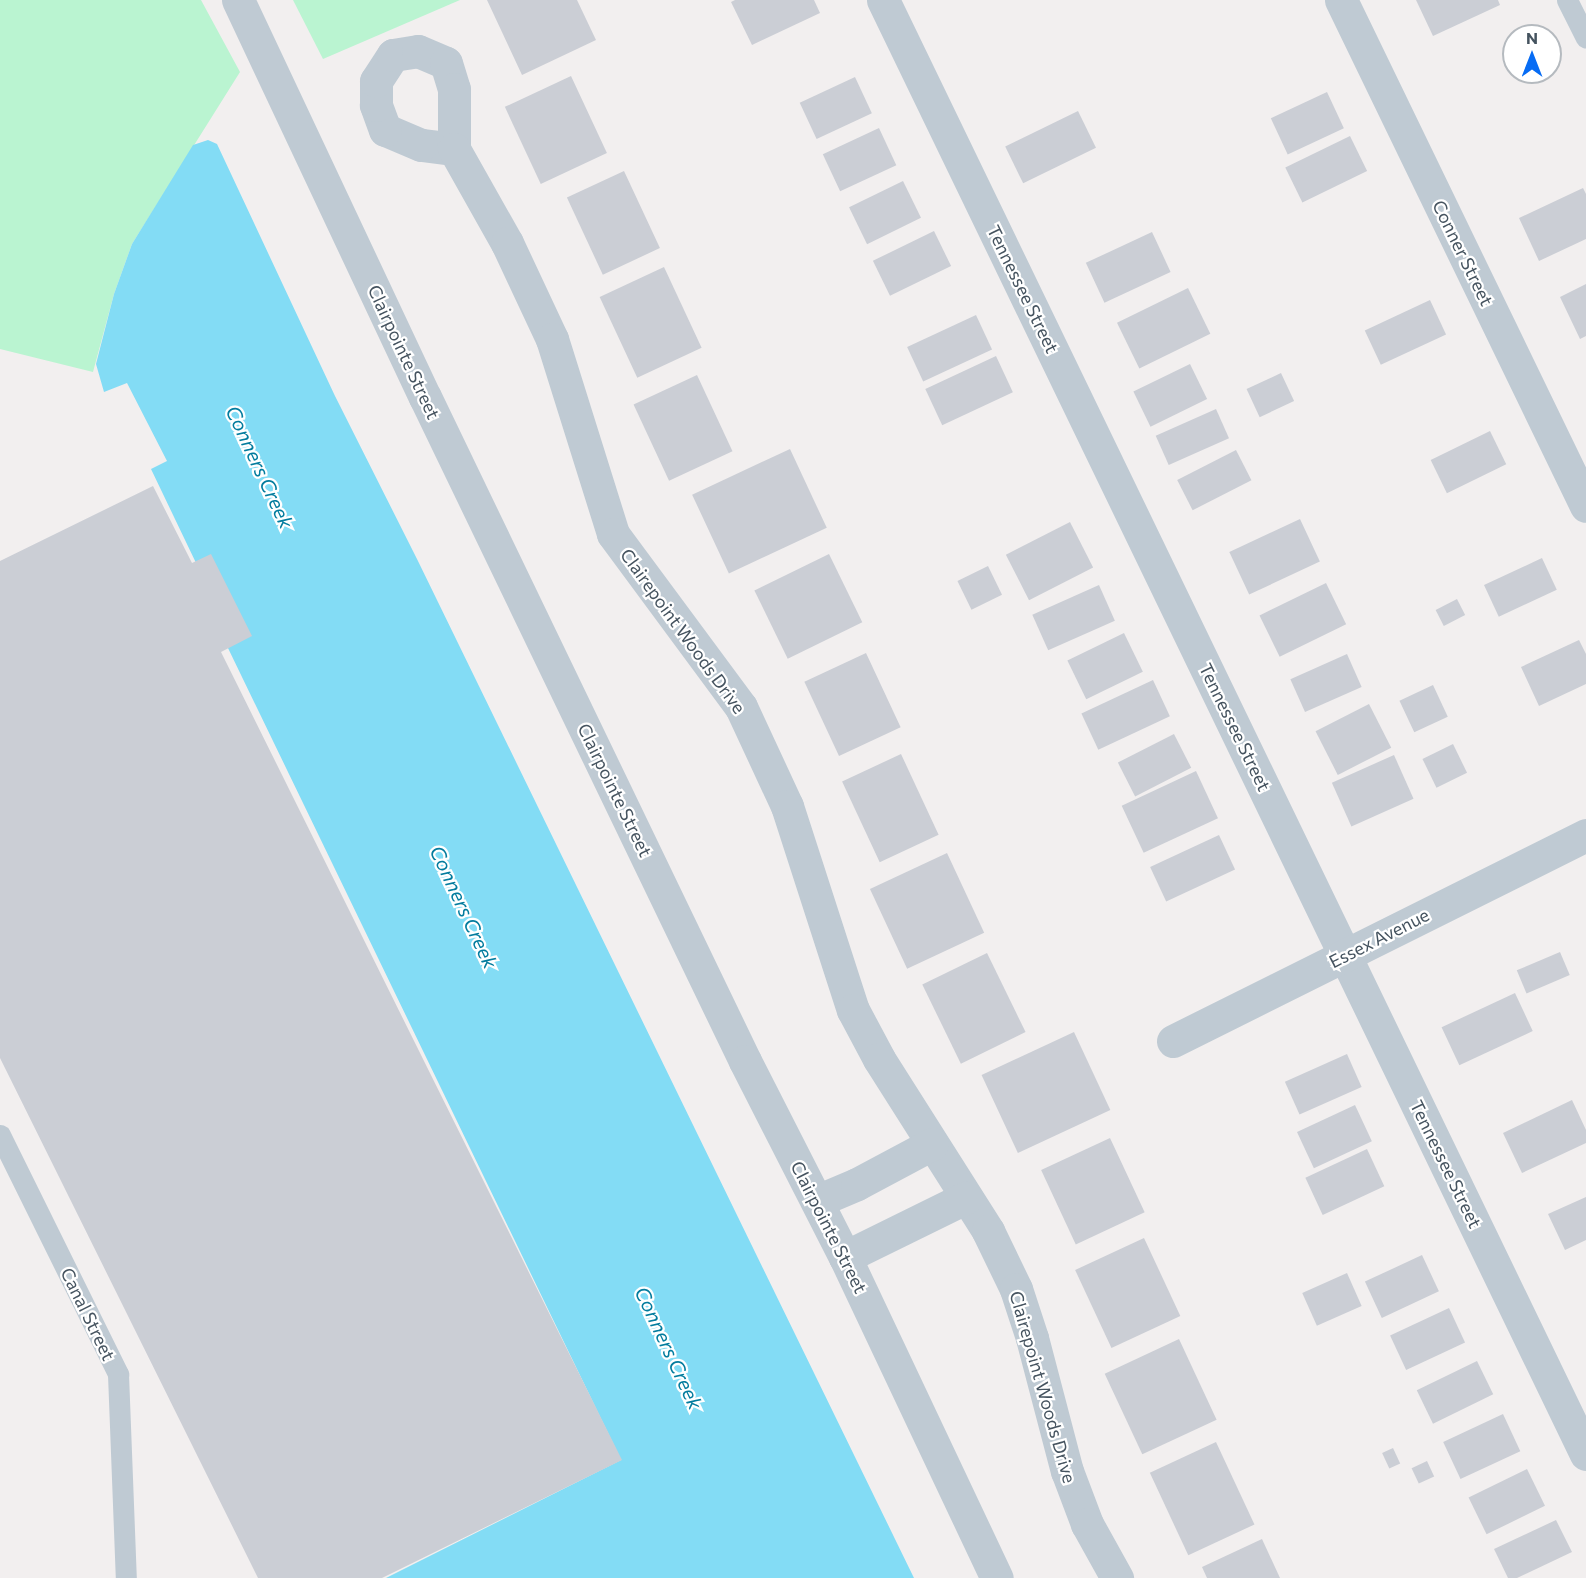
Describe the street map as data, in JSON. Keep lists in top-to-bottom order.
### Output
{
  "streets": {
    "street": [
      "Conner Street",
      "Tennessee Street",
      "Clairpointe Street",
      "Clairepoint Woods Drive",
      "Essex Avenue"
    ],
    "lane": ["Canal Street"]
  },
  "crossings": [
    ["Tennessee Street", "Essex Avenue"]
  ],
  "water": ["Conners Creek"],
  "north": "top"
}
